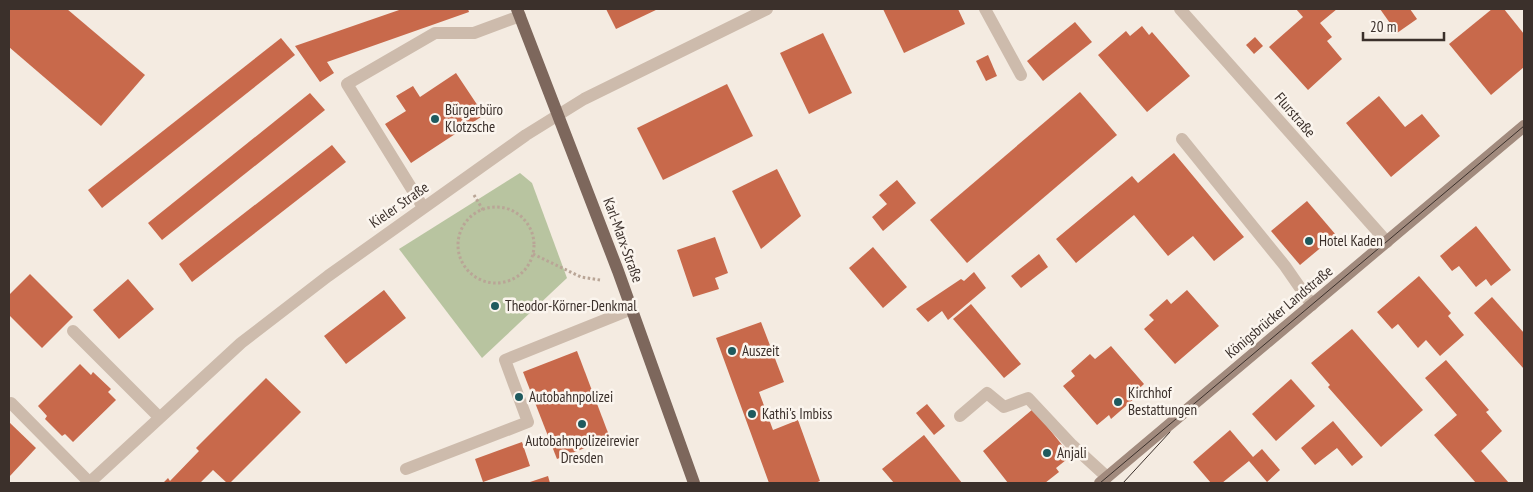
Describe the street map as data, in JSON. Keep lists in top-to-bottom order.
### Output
{
  "streets": {
    "main road": ["Karl-Marx-Straße", "Königsbrücker Landstraße"],
    "street": ["Flurstraße", "Kieler Straße"]
  },
  "crossings": [
    ["Flurstraße", "Königsbrücker Landstraße"],
    ["Kieler Straße", "Karl-Marx-Straße"]
  ],
  "places": [
    "Bürgerbüro Klotzsche",
    "Hotel Kaden",
    "Theodor-Körner-Denkmal",
    "Auszeit",
    "Autobahnpolizei",
    "Kirchhof Bestattungen",
    "Kathi's Imbiss",
    "Autobahnpolizeirevier Dresden",
    "Anjali"
  ],
  "scale_bar": "20 m"
}
